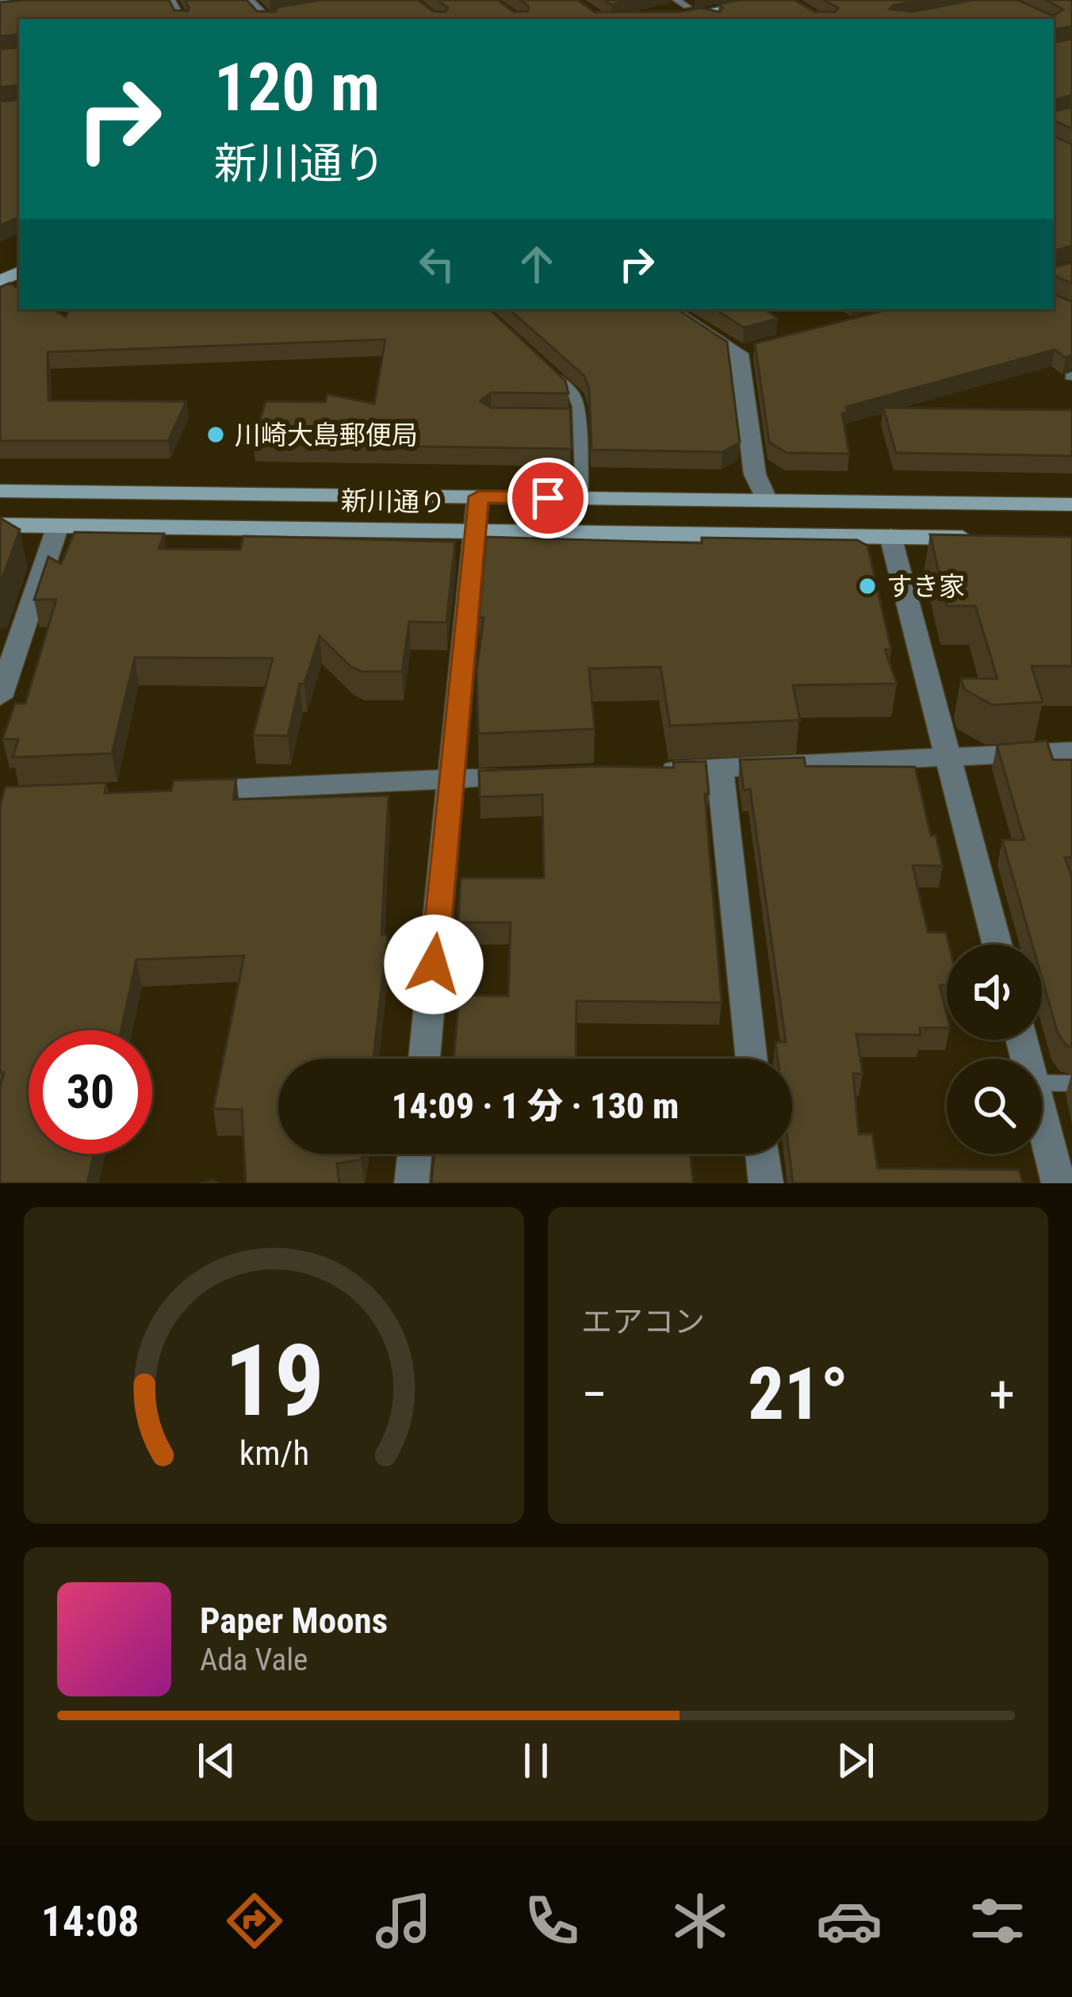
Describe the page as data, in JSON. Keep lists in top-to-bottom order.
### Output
{
  "streets": {
    "main road": ["新川通り"]
  },
  "places": ["川崎大島郵便局", "すき家"],
  "page": {
    "turn": ["120 m", "新川通り"],
    "limit": "30",
    "trip": "14:09 · 1 分 · 130 m",
    "tile": "エアコン",
    "heat": ["−", "21°", "+"],
    "song": ["Paper Moons", "Ada Vale"],
    "tabs": "14:08",
    "gauge": ["19", "km/h"]
  }
}
